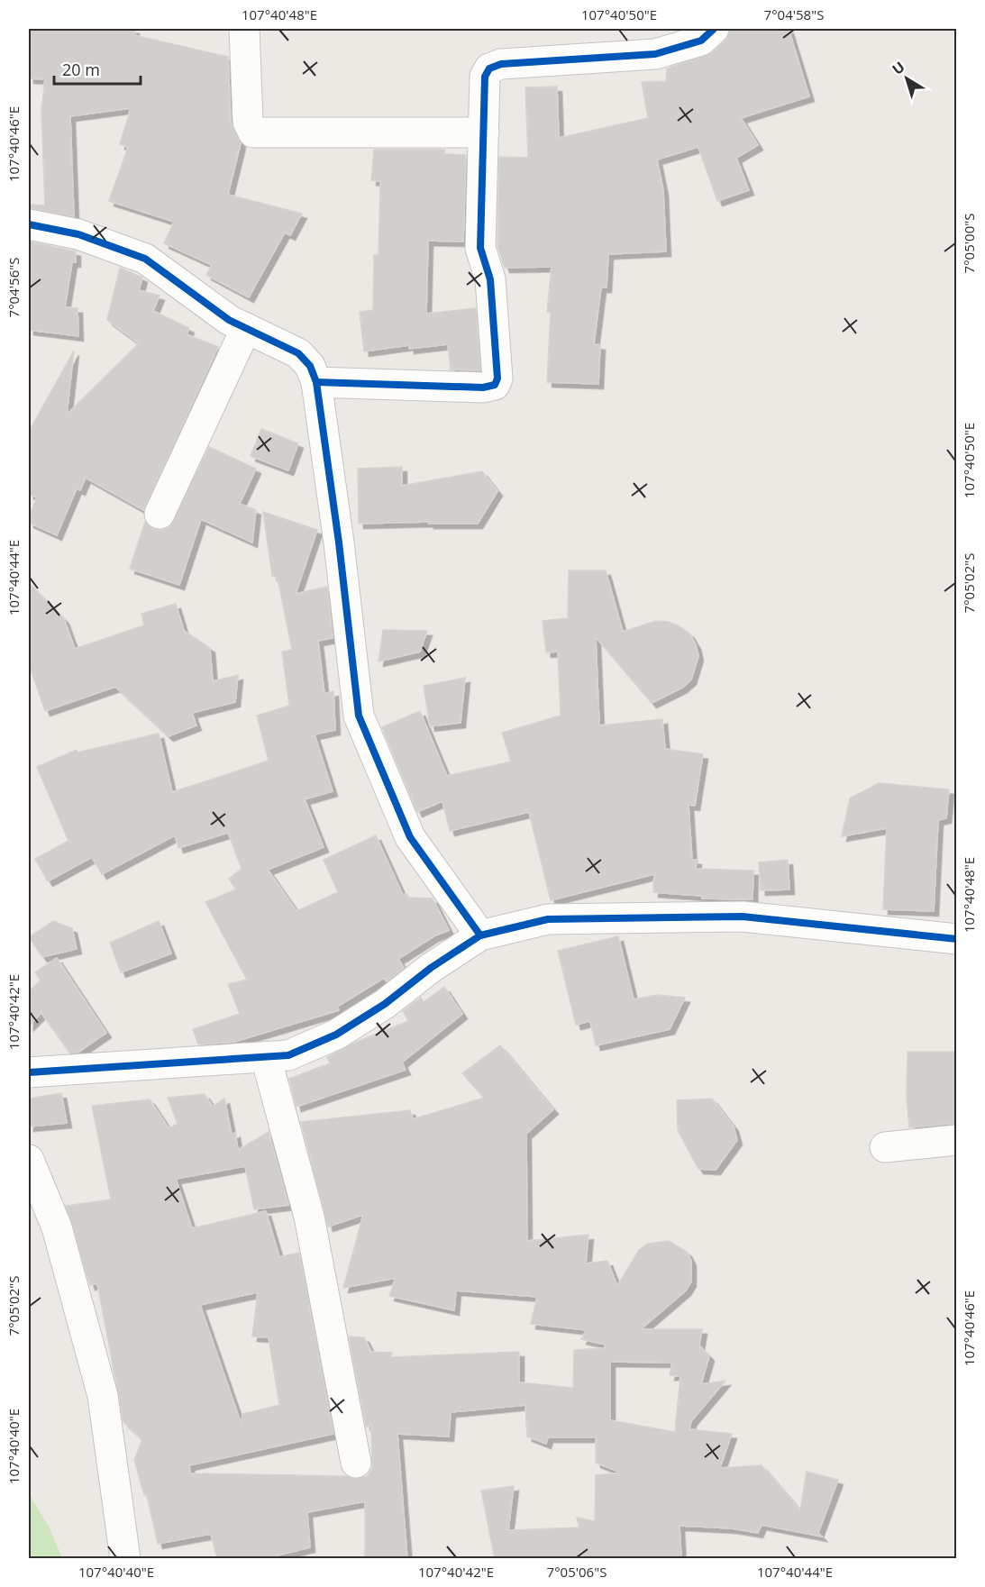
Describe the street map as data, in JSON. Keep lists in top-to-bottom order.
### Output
{
  "scale_bar": "20 m",
  "north": "top left",
  "coordinates": [
    "107°40'48\"E",
    "107°40'50\"E",
    "7°04'58\"S",
    "107°40'46\"E",
    "7°05'00\"S",
    "7°04'56\"S",
    "107°40'44\"E",
    "7°05'02\"S",
    "107°40'42\"E",
    "107°40'40\"E",
    "7°05'06\"S"
  ]
}
